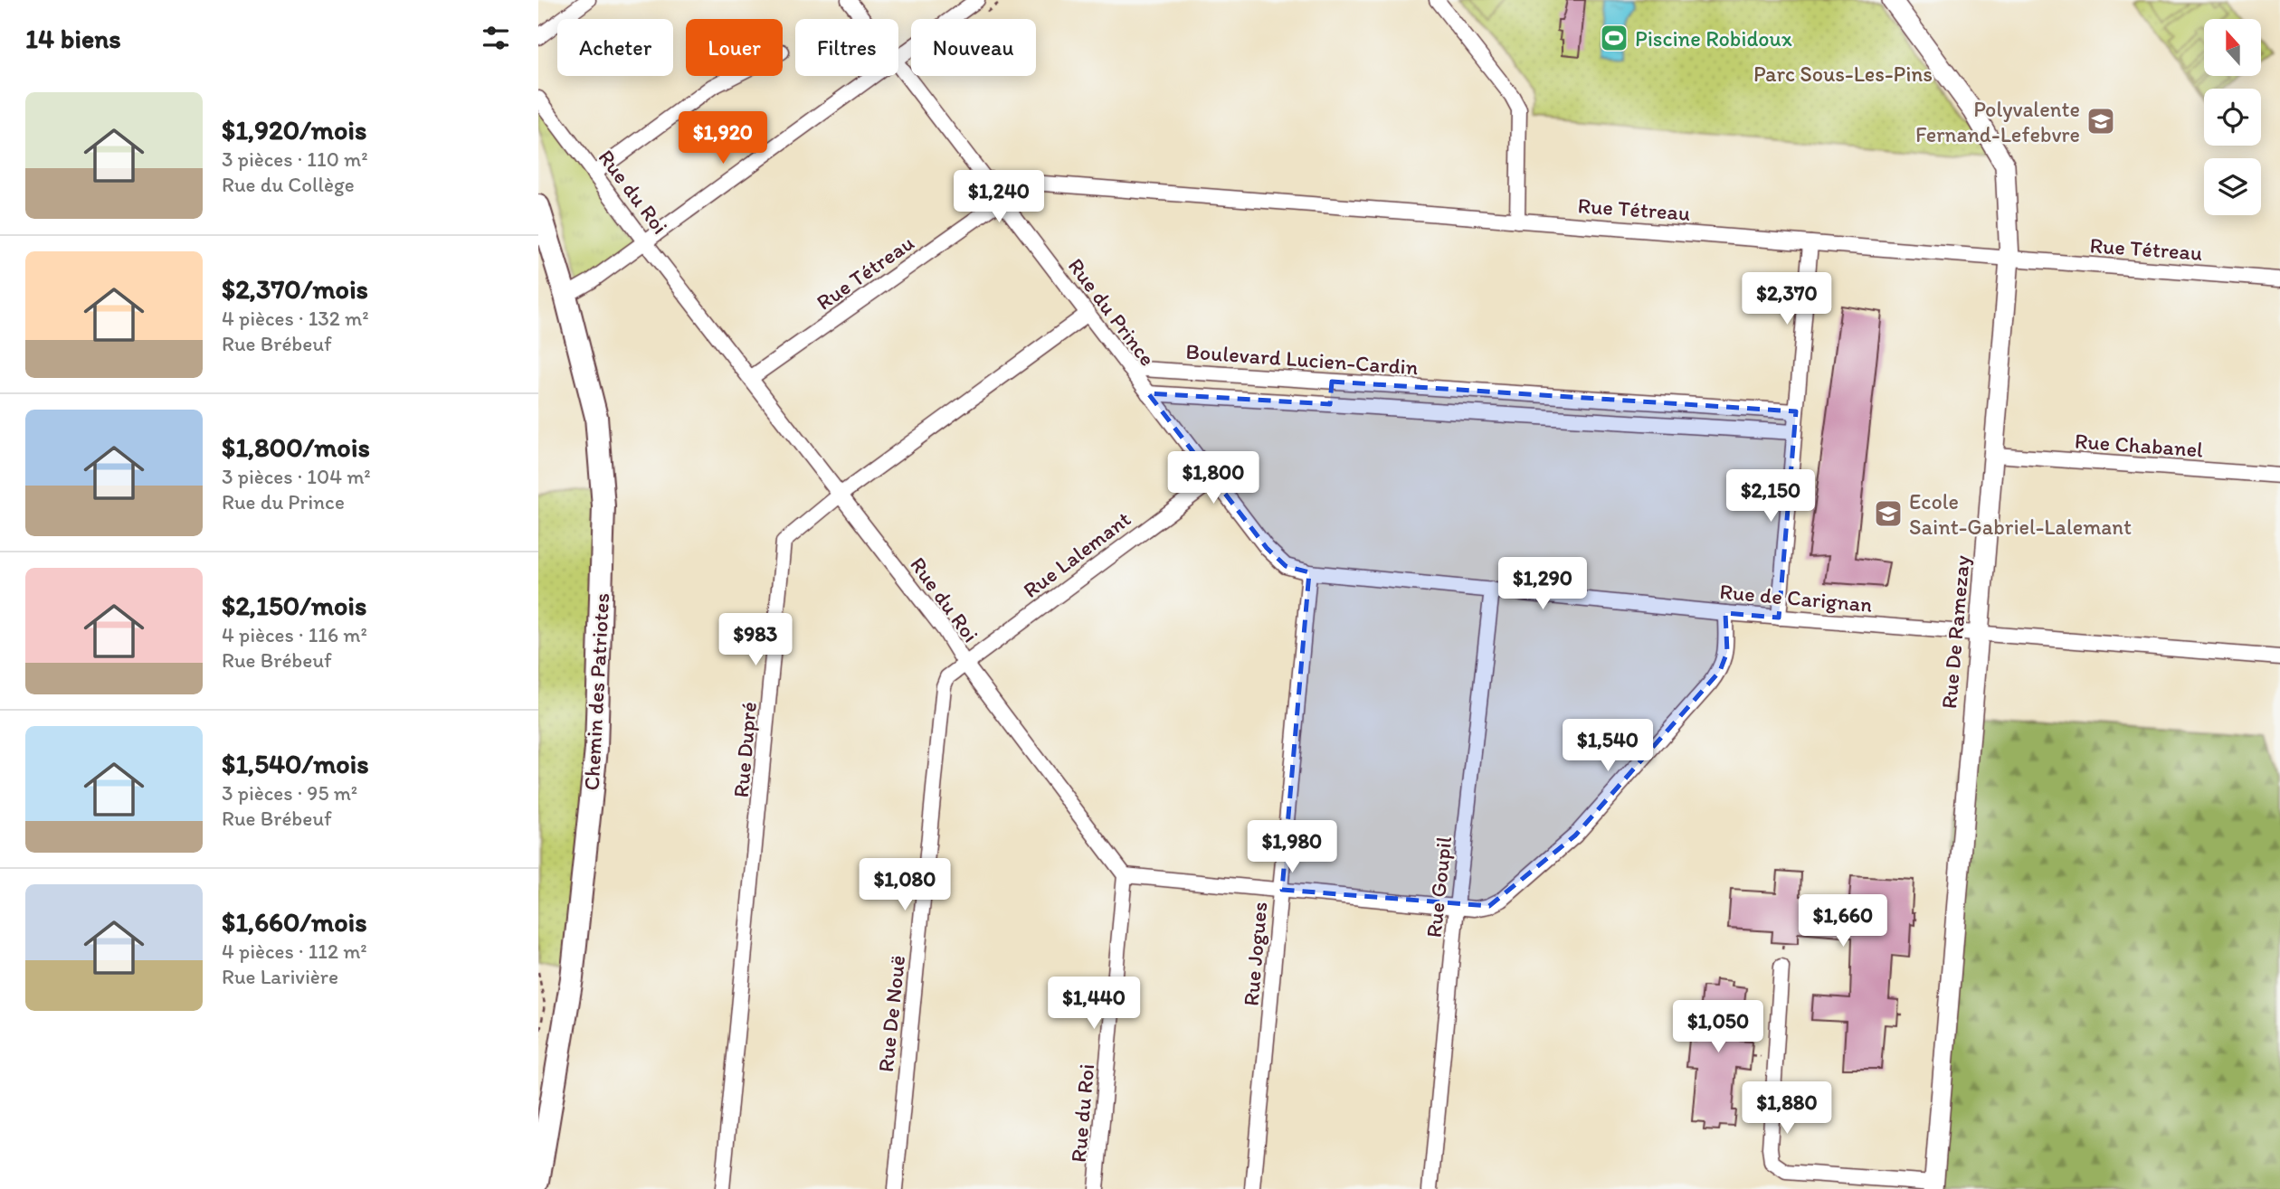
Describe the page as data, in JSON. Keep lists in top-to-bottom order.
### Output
{
  "streets": {
    "main road": ["Chemin des Patriotes"],
    "street": [
      "Rue du Roi",
      "Rue Tétreau",
      "Rue du Prince",
      "Boulevard Lucien-Cardin",
      "Rue Chabanel",
      "Rue Lalemant",
      "Rue de Carignan",
      "Rue De Ramezay",
      "Rue Dupré",
      "Rue Goupil",
      "Rue Jogues",
      "Rue De Nouë"
    ]
  },
  "crossings": [
    ["Rue du Roi", "Rue Tétreau"],
    ["Rue du Roi", "Rue Lalemant"],
    ["Rue du Roi", "Rue Dupré"],
    ["Rue du Roi", "Rue De Nouë"],
    ["Rue Tétreau", "Rue du Prince"],
    ["Rue Tétreau", "Rue De Ramezay"],
    ["Rue du Prince", "Boulevard Lucien-Cardin"],
    ["Rue du Prince", "Rue Lalemant"],
    ["Rue du Prince", "Rue de Carignan"],
    ["Rue du Prince", "Rue Dupré"],
    ["Rue du Prince", "Rue Jogues"],
    ["Rue Chabanel", "Rue De Ramezay"],
    ["Rue Lalemant", "Rue De Nouë"],
    ["Rue de Carignan", "Rue De Ramezay"],
    ["Rue de Carignan", "Rue Goupil"],
    ["Rue de Carignan", "Rue Jogues"]
  ],
  "parks": ["Parc Sous-Les-Pins"],
  "places": {
    "sports": ["Piscine Robidoux"],
    "school or university": ["Polyvalente Fernand-Lefebvre", "Ecole Saint-Gabriel-Lalemant"]
  },
  "north": "top",
  "page": {
    "heading": "14 biens",
    "chip": [
      "Acheter",
      "Louer",
      "Filtres",
      "Nouveau"
    ],
    "list": [
      {
        "name": "$1,920/mois",
        "note": "3 pièces · 110 m² · Rue du Collège"
      },
      {
        "name": "$2,370/mois",
        "note": "4 pièces · 132 m² · Rue Brébeuf"
      },
      {
        "name": "$1,800/mois",
        "note": "3 pièces · 104 m² · Rue du Prince"
      },
      {
        "name": "$2,150/mois",
        "note": "4 pièces · 116 m² · Rue Brébeuf"
      },
      {
        "name": "$1,540/mois",
        "note": "3 pièces · 95 m² · Rue Brébeuf"
      },
      {
        "name": "$1,660/mois",
        "note": "4 pièces · 112 m² · Rue Larivière"
      }
    ],
    "price": [
      "$1,920",
      "$1,240",
      "$2,370",
      "$1,800",
      "$2,150",
      "$1,290",
      "$983",
      "$1,540",
      "$1,980",
      "$1,080",
      "$1,660",
      "$1,440",
      "$1,050",
      "$1,880"
    ]
  }
}
